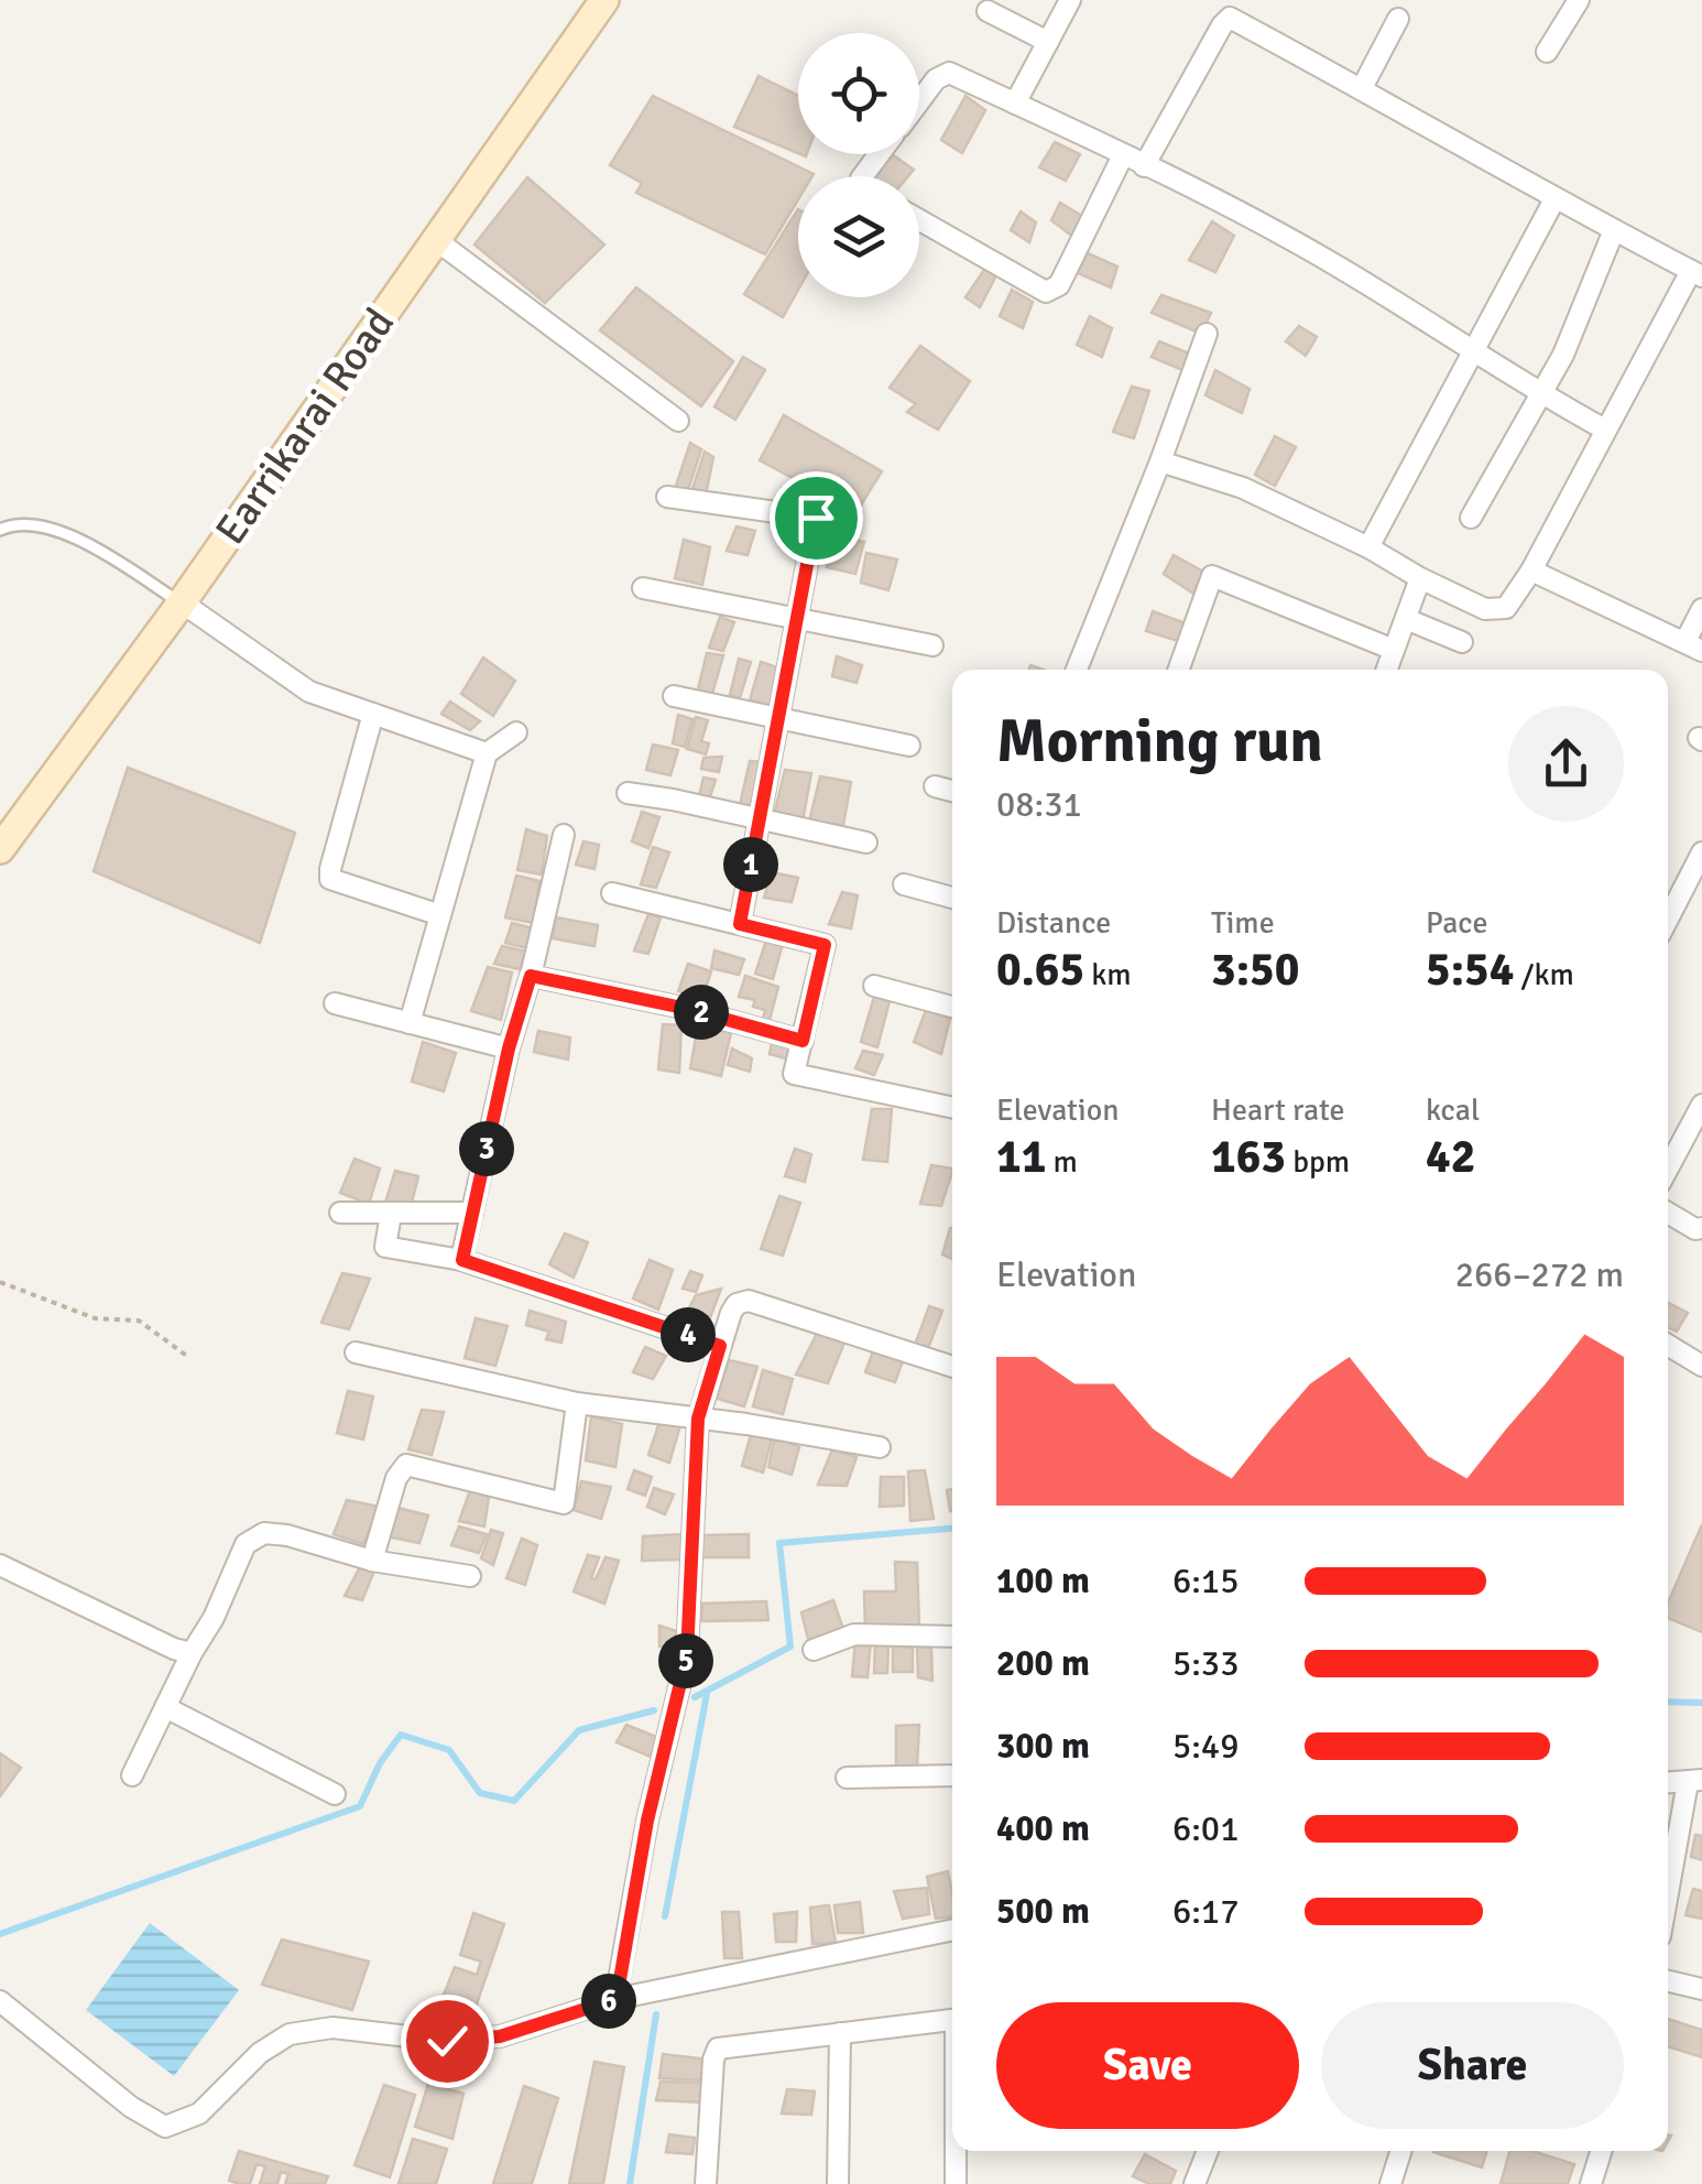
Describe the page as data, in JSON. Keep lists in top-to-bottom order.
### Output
{
  "streets": {
    "main road": ["Earrikarai Road"]
  },
  "page": {
    "heading": ["Morning run", "08:31"],
    "pins": [
      "1",
      "2",
      "3",
      "4",
      "5",
      "6"
    ],
    "stats": [
      ["Distance", "0.65 km"],
      ["Time", "3:50"],
      ["Pace", "5:54 /km"],
      ["Elevation", "11 m"],
      ["Heart rate", "163 bpm"],
      ["kcal", "42"]
    ],
    "chart": ["Elevation", "266–272 m"],
    "list": [
      {
        "name": "100 m",
        "note": "6:15"
      },
      {
        "name": "200 m",
        "note": "5:33"
      },
      {
        "name": "300 m",
        "note": "5:49"
      },
      {
        "name": "400 m",
        "note": "6:01"
      },
      {
        "name": "500 m",
        "note": "6:17"
      }
    ],
    "buttons": ["Save", "Share"]
  }
}
